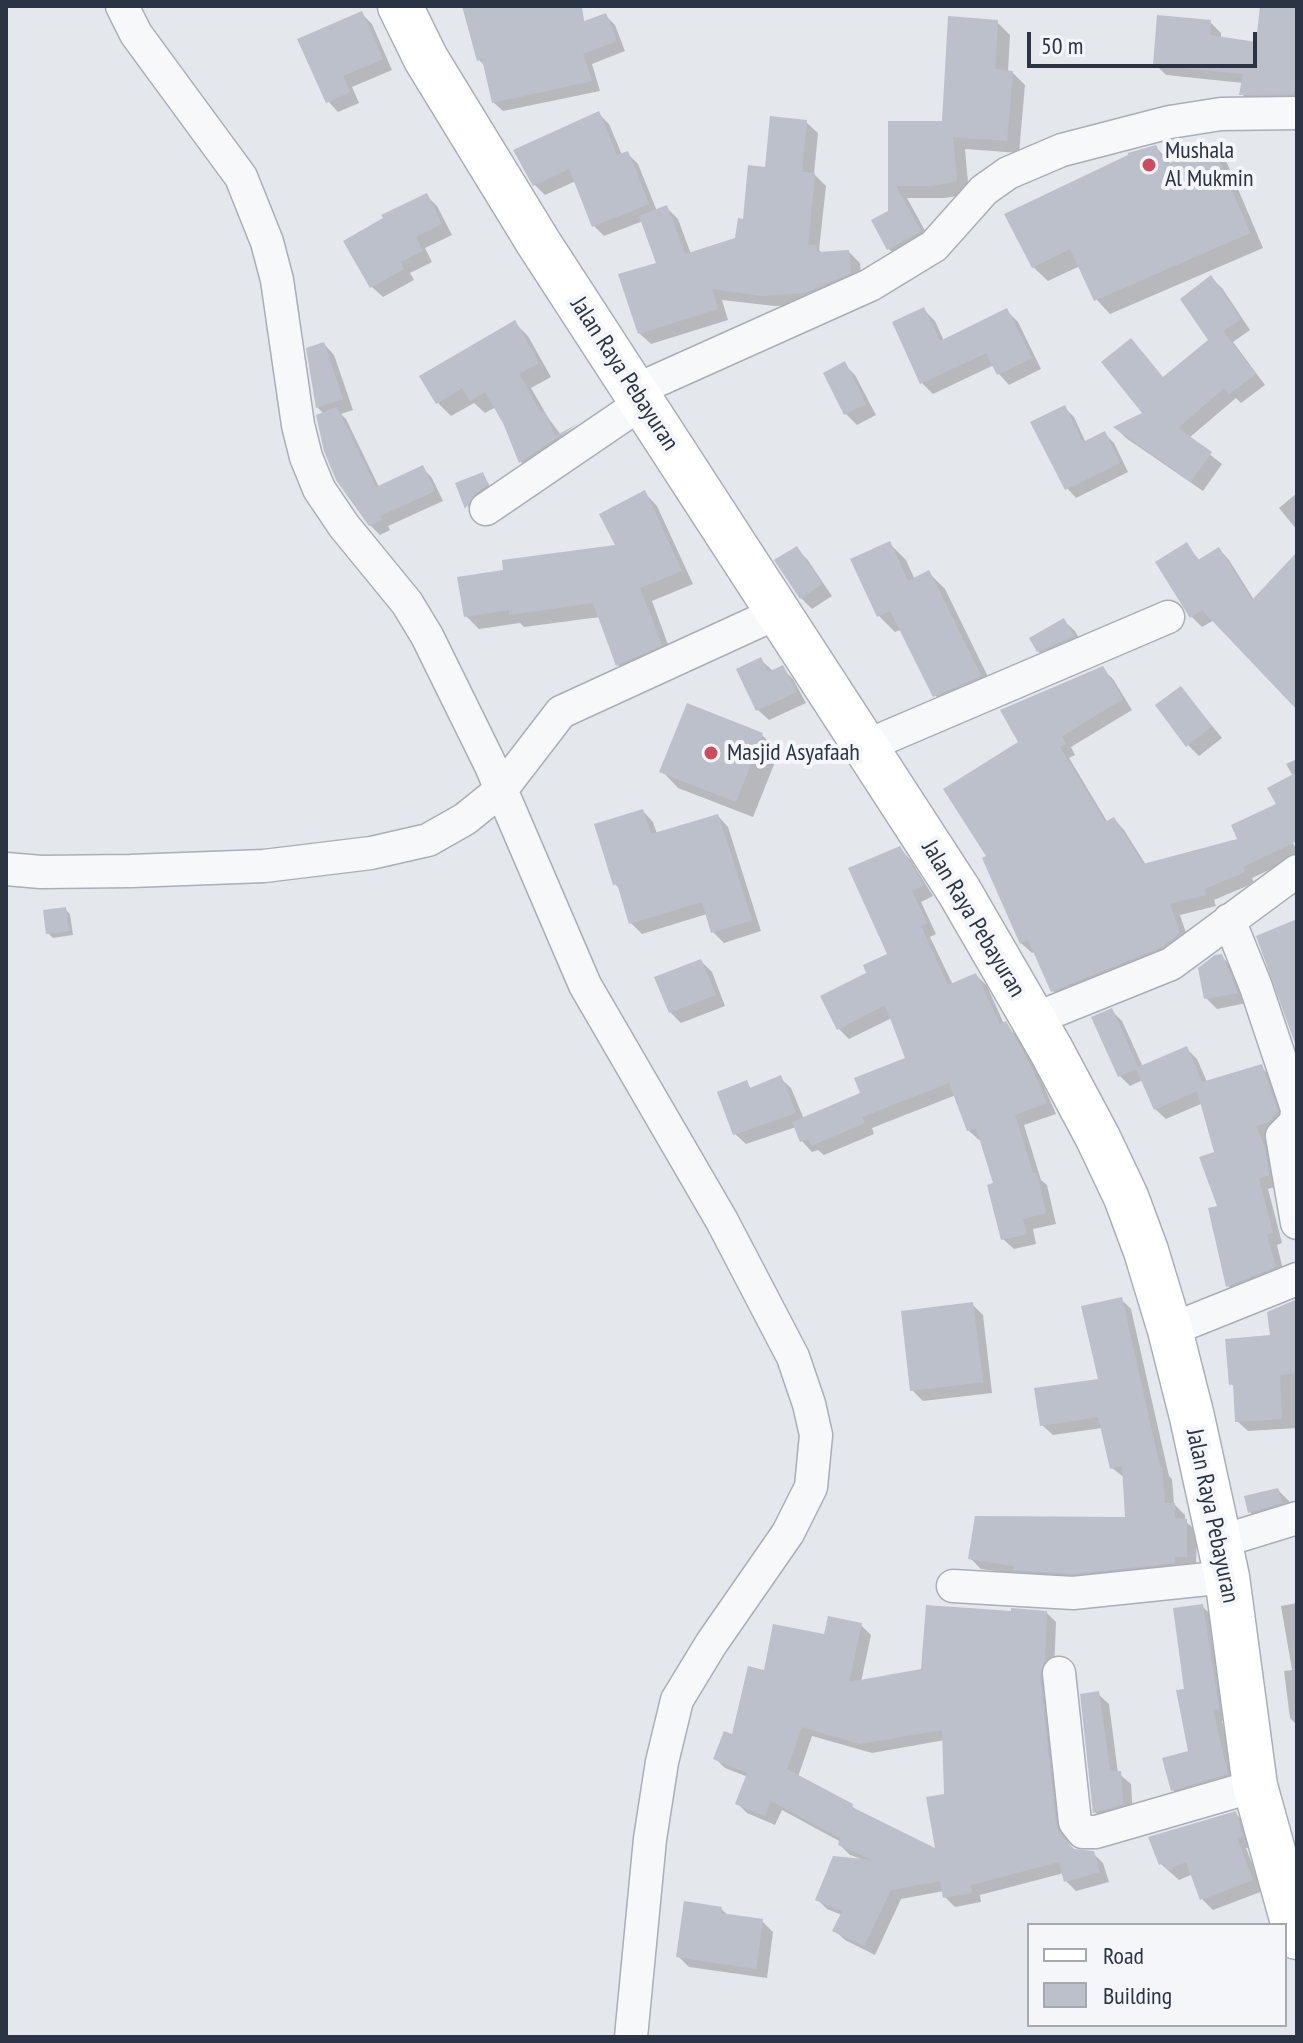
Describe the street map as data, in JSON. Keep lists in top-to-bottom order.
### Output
{
  "streets": {
    "main road": ["Jalan Raya Pebayuran"]
  },
  "places": ["Mushala Al Mukmin", "Masjid Asyafaah"],
  "legend": ["Road", "Building"],
  "scale_bar": "50 m"
}
